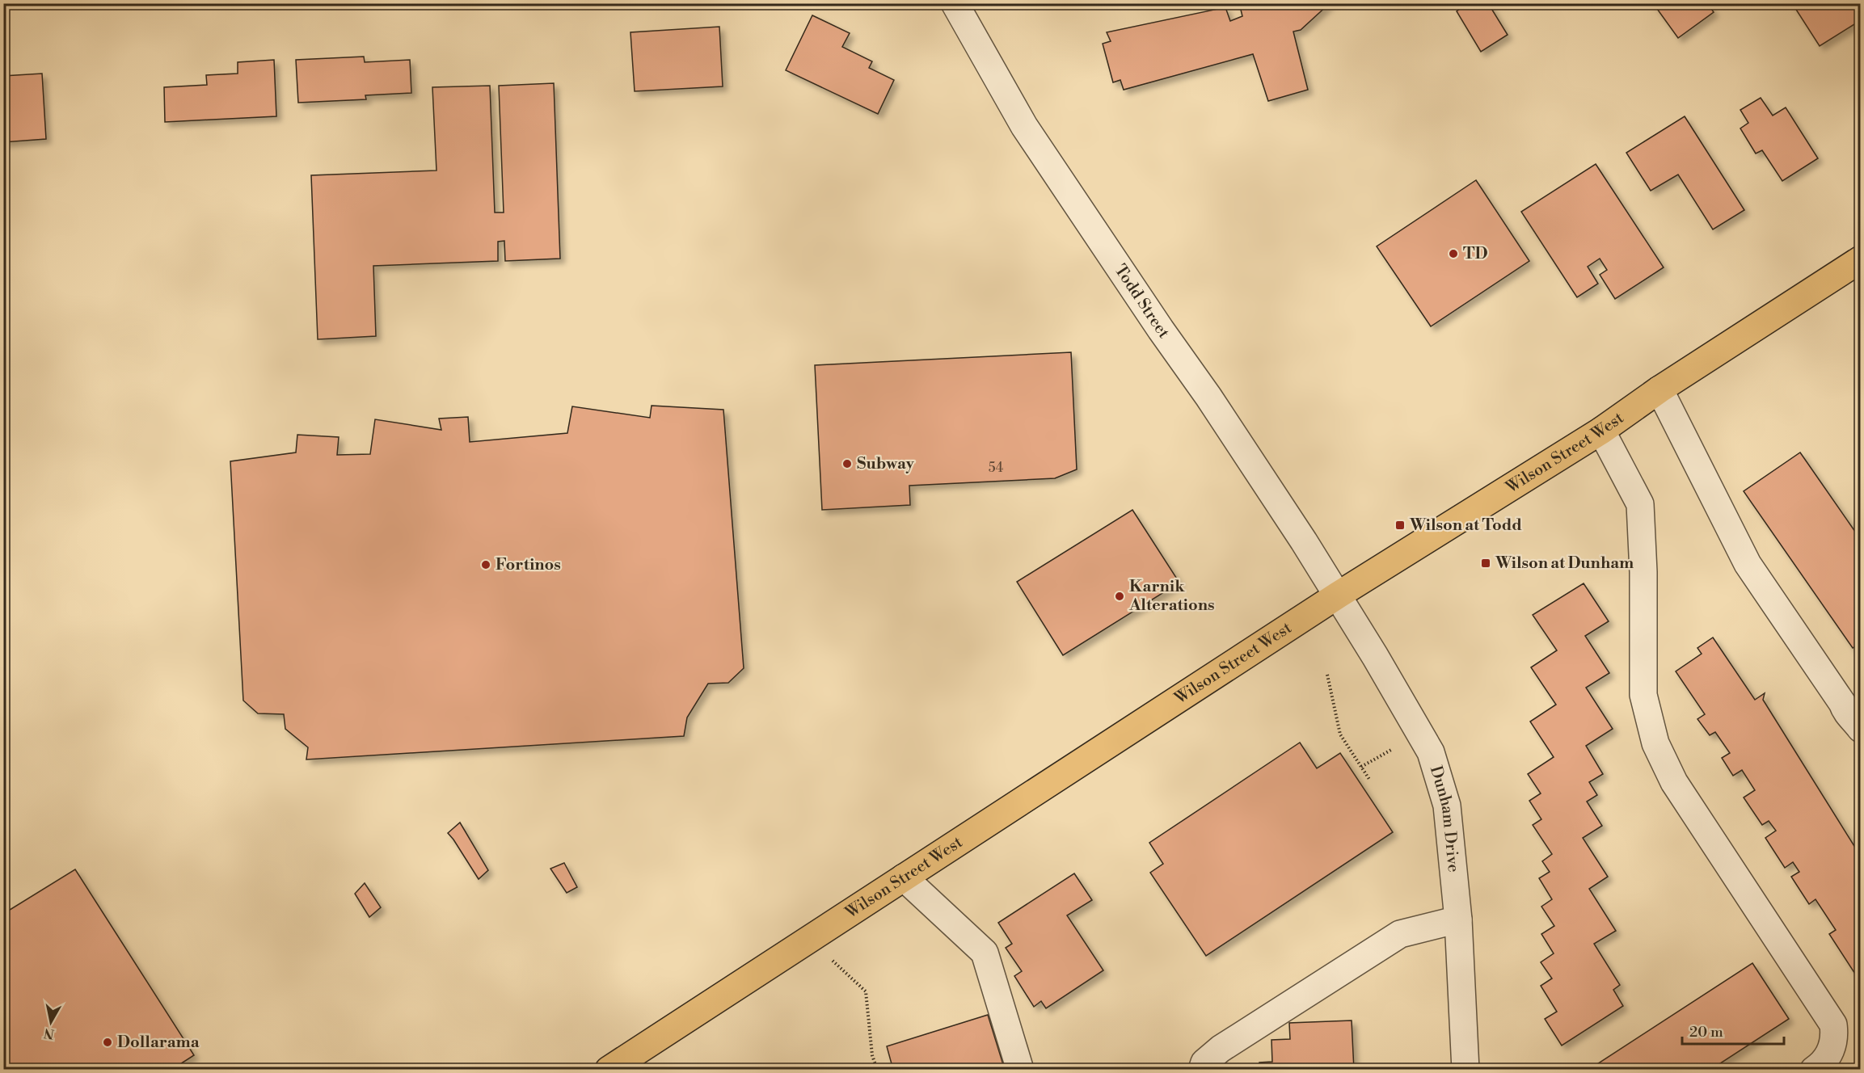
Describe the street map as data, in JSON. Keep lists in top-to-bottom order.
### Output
{
  "streets": {
    "main road": ["Wilson Street West"],
    "street": ["Todd Street", "Dunham Drive"]
  },
  "crossings": [
    ["Todd Street", "Wilson Street West"],
    ["Todd Street", "Dunham Drive"],
    ["Wilson Street West", "Dunham Drive"]
  ],
  "places": {
    "other": [
      "TD",
      "Subway",
      "Fortinos",
      "Karnik Alterations",
      "Dollarama"
    ],
    "transit": ["Wilson at Todd", "Wilson at Dunham"]
  },
  "house_numbers": ["54"],
  "scale_bar": "20 m",
  "north": "bottom"
}
